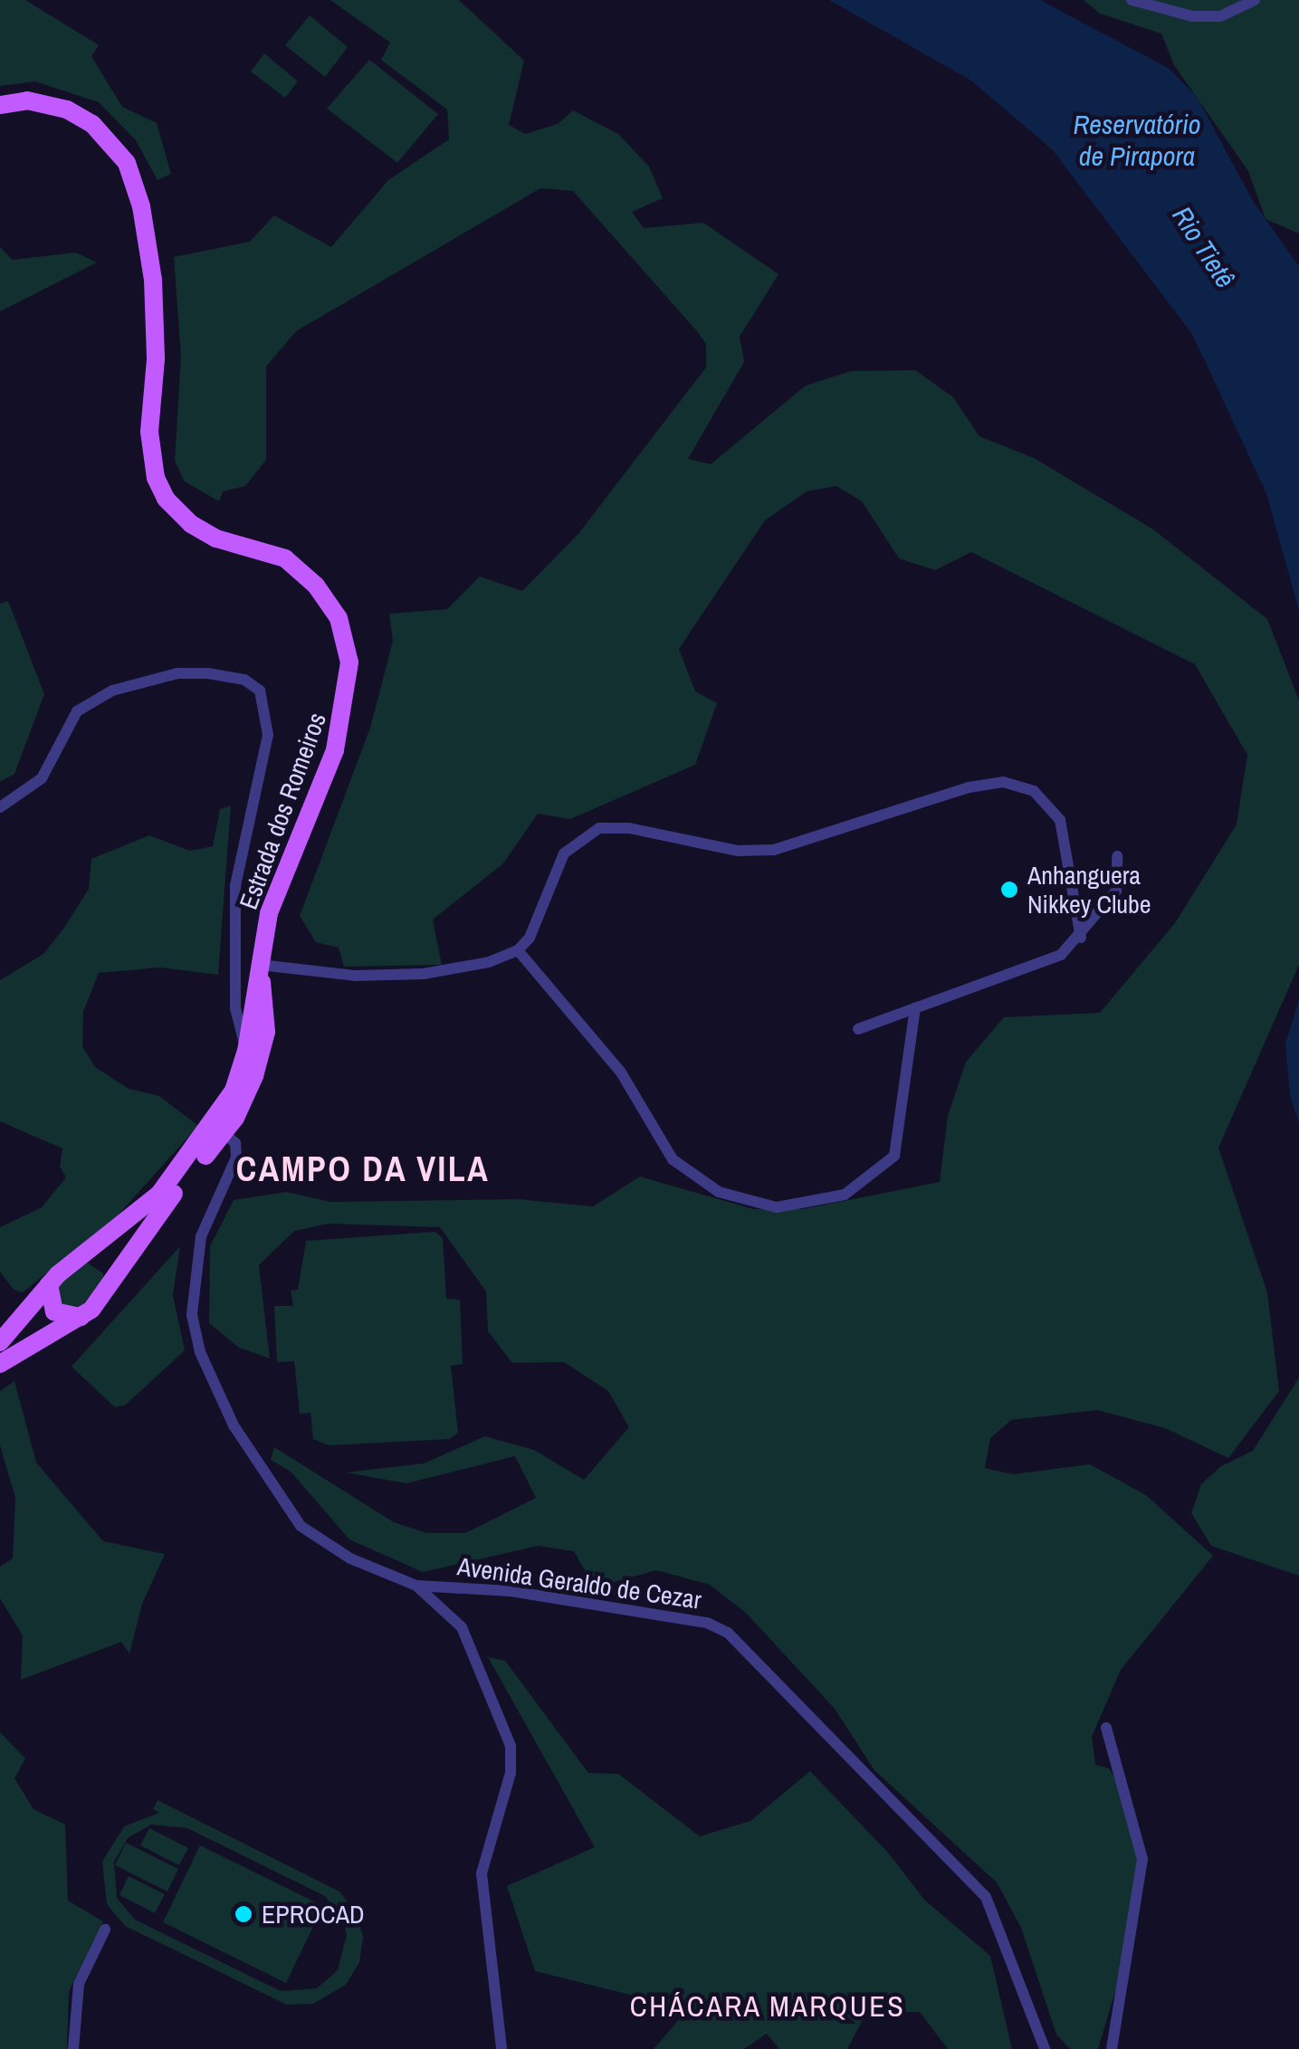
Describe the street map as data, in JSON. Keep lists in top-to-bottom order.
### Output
{
  "streets": {
    "main road": ["Estrada dos Romeiros"],
    "street": ["Avenida Geraldo de Cezar"]
  },
  "crossings": [
    ["Estrada dos Romeiros", "Avenida Geraldo de Cezar"]
  ],
  "districts": ["CAMPO DA VILA", "CHÁCARA MARQUES"],
  "water": ["Reservatório de Pirapora", "Rio Tietê"],
  "places": ["Anhanguera Nikkey Clube", "EPROCAD"]
}
